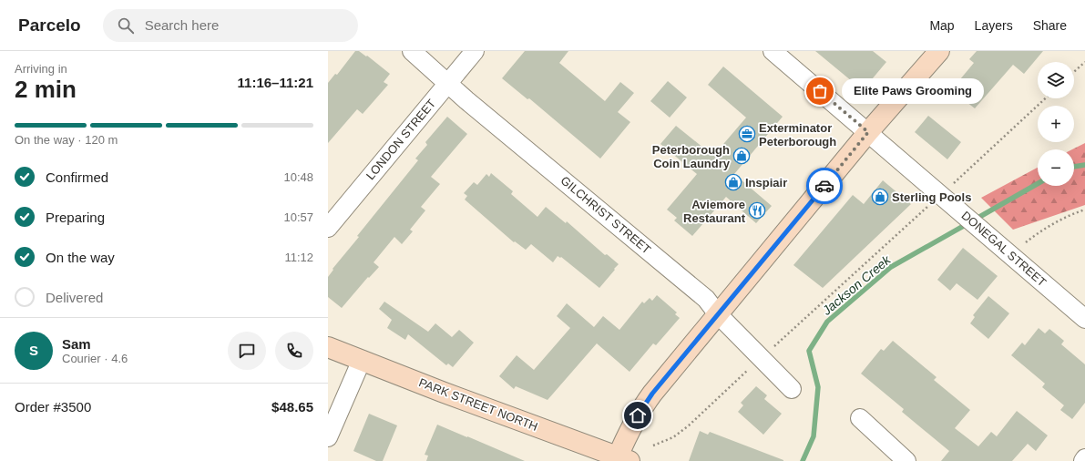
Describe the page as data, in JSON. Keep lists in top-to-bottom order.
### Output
{
  "streets": {
    "street": [
      "LONDON STREET",
      "GILCHRIST STREET",
      "DONEGAL STREET",
      "PARK STREET NORTH"
    ]
  },
  "crossings": [
    ["LONDON STREET", "GILCHRIST STREET"]
  ],
  "water": ["Jackson Creek"],
  "places": {
    "other": ["Elite Paws Grooming"],
    "office": ["Exterminator Peterborough"],
    "shop": ["Peterborough Coin Laundry", "Inspiair", "Sterling Pools"],
    "restaurant": ["Aviemore Restaurant"]
  },
  "page": {
    "header": "Parcelo",
    "search": "Search here",
    "nav": ["Map", "Layers", "Share"],
    "heading": ["2 min", "Arriving in", "11:16–11:21"],
    "panel": [
      "Sam",
      "Courier · 4.6",
      "Order #3500",
      "$48.65"
    ],
    "map_buttons": ["+", "−"],
    "bubble": "Elite Paws Grooming",
    "bar": "On the way · 120 m",
    "list": [
      ["Confirmed", "10:48"],
      ["Preparing", "10:57"],
      ["On the way", "11:12"],
      "Delivered"
    ],
    "round": "S"
  }
}
